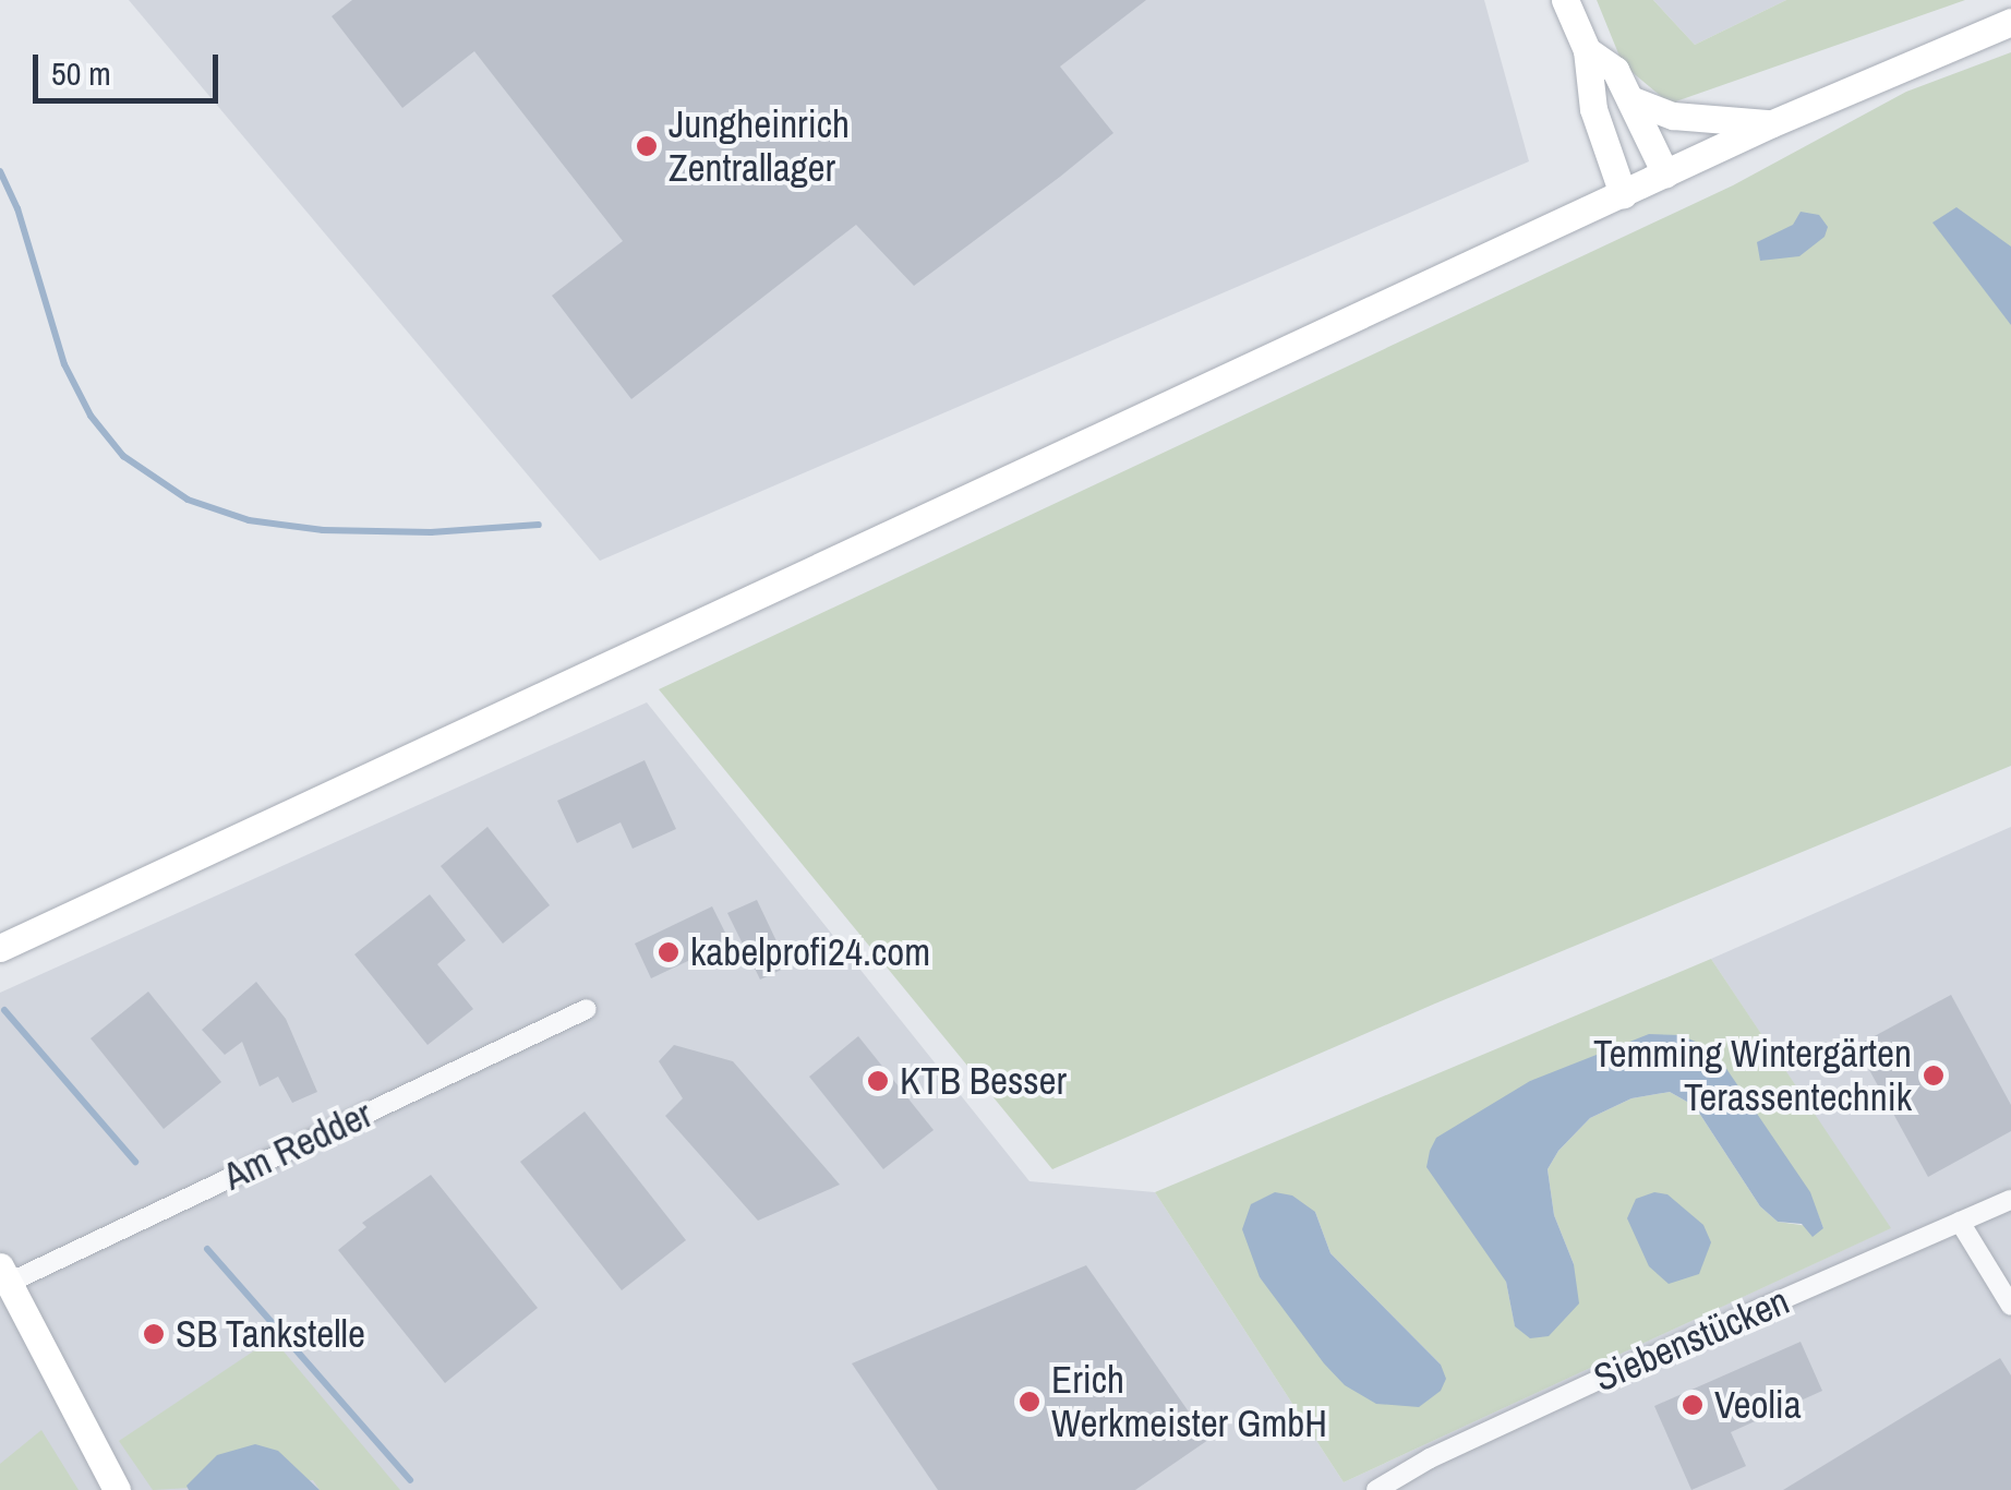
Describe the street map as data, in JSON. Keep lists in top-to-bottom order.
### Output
{
  "streets": {
    "street": ["Am Redder", "Siebenstücken"]
  },
  "places": [
    "Jungheinrich Zentrallager",
    "kabelprofi24.com",
    "Temming Wintergärten Terassentechnik",
    "KTB Besser",
    "SB Tankstelle",
    "Erich Werkmeister GmbH",
    "Veolia"
  ],
  "scale_bar": "50 m"
}
